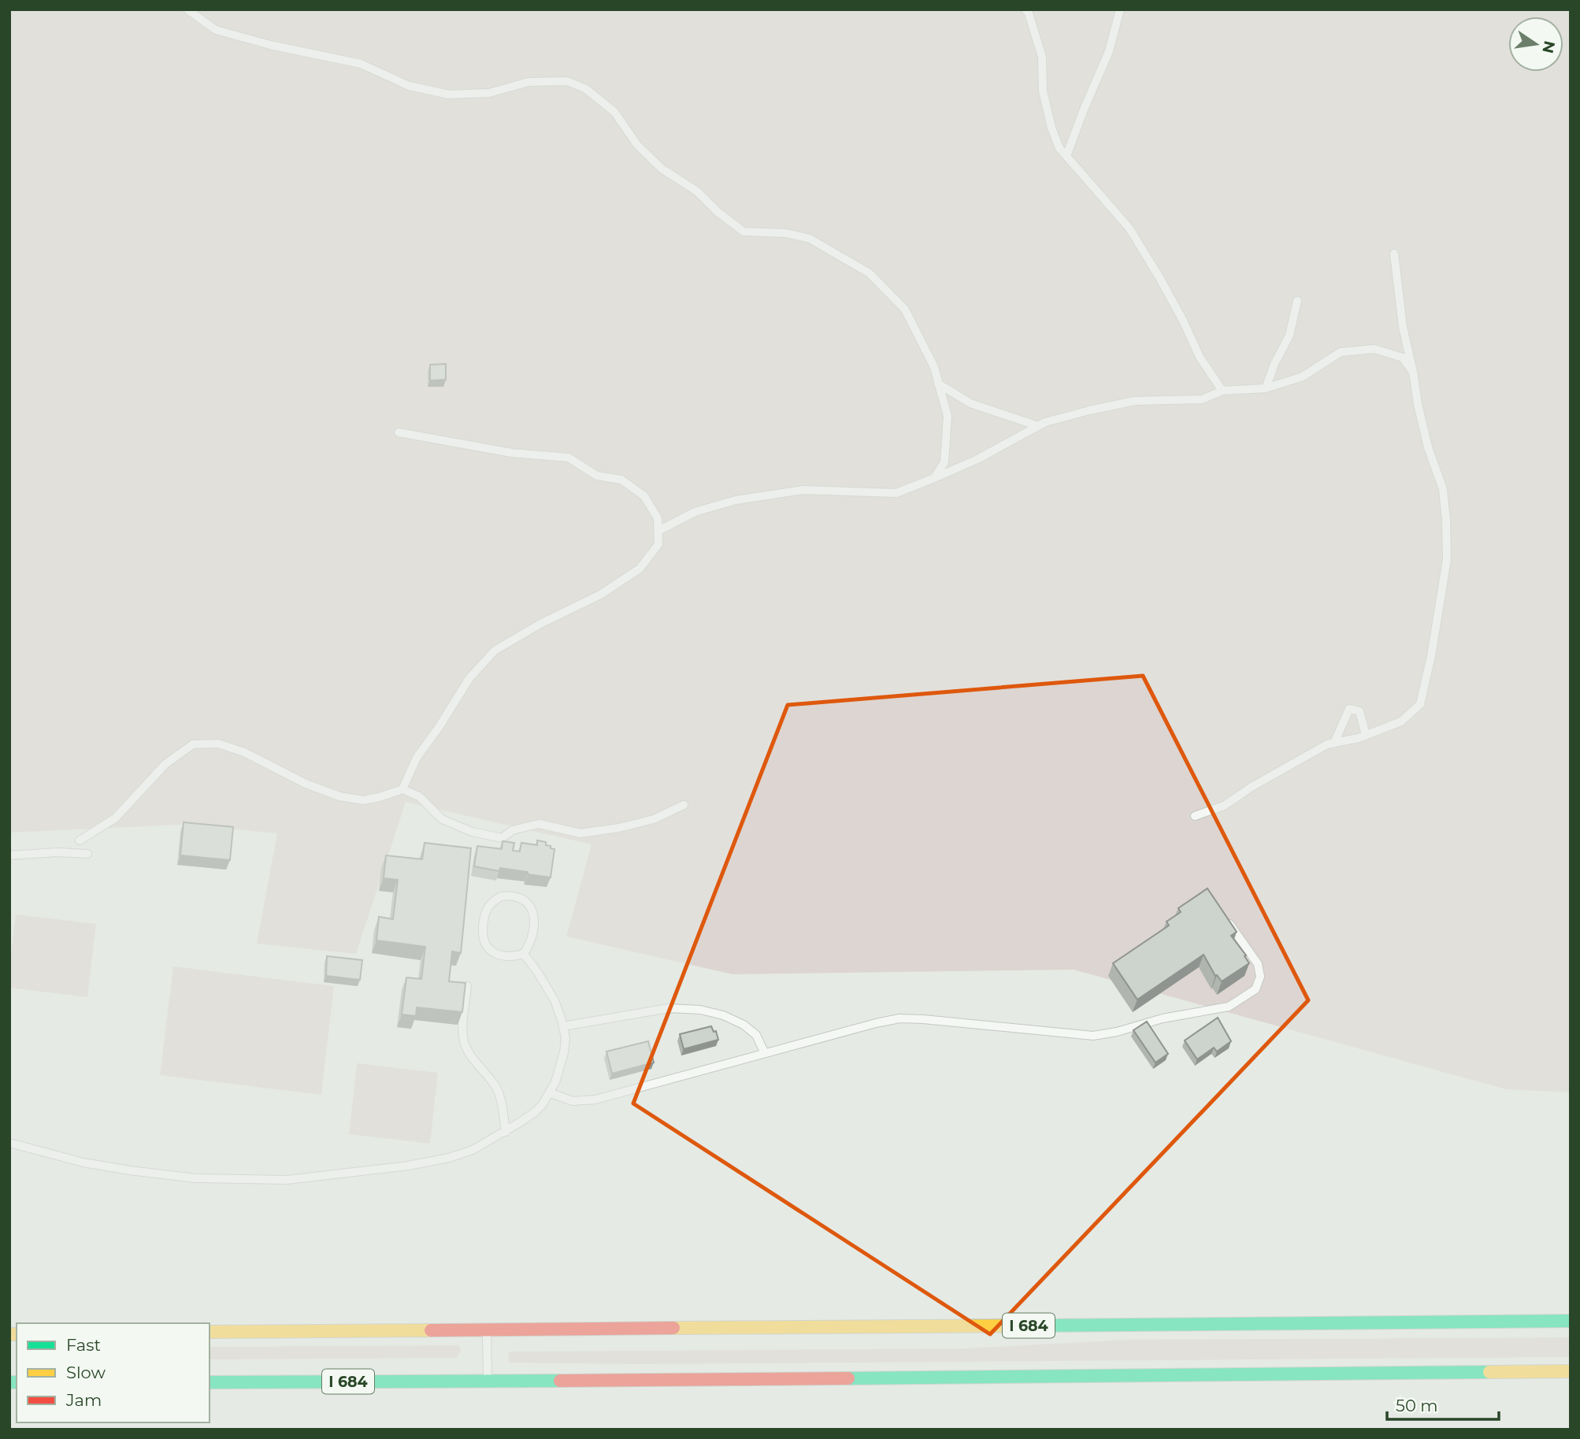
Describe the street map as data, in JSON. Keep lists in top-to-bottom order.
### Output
{
  "streets": {
    "highway": ["I 684"]
  },
  "legend": ["Fast", "Slow", "Jam"],
  "scale_bar": "50 m",
  "north": "right"
}
